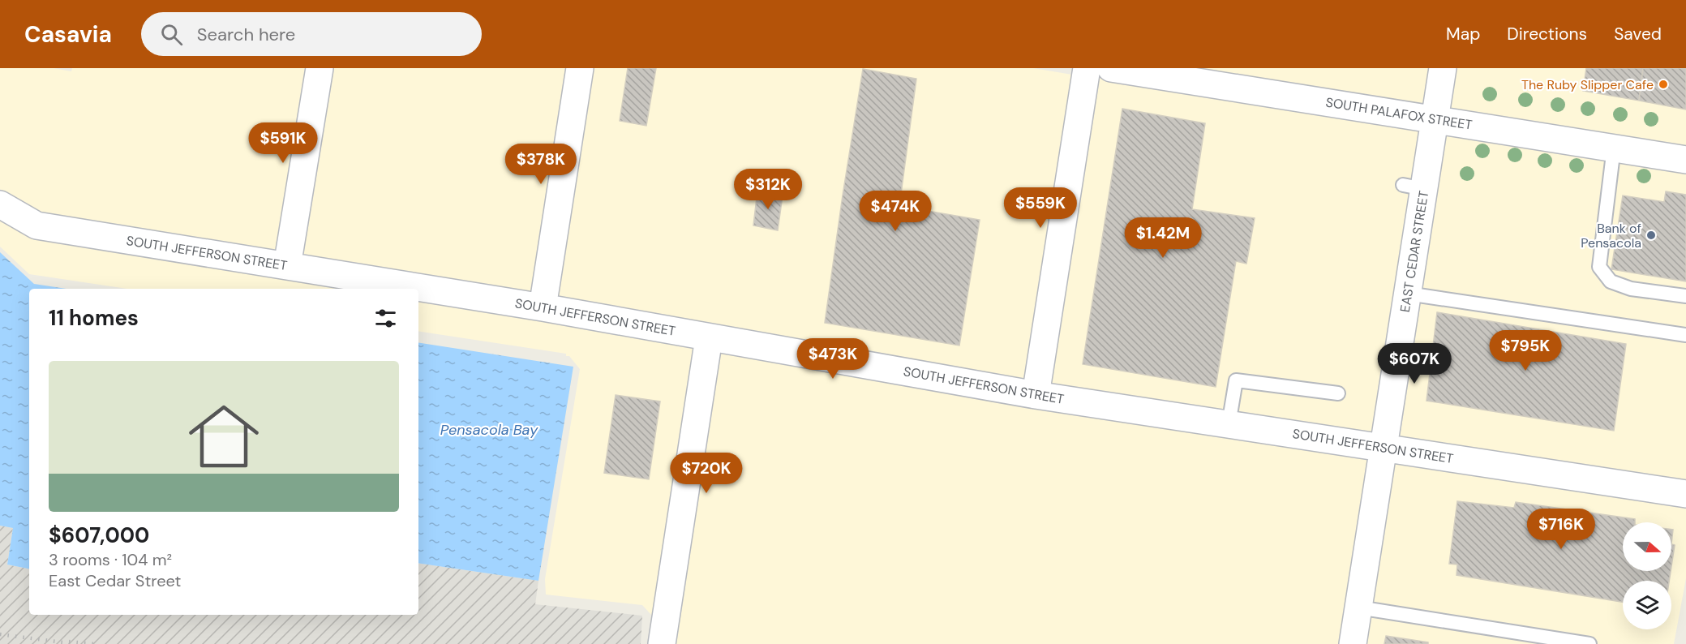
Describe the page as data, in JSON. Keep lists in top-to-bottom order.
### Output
{
  "streets": {
    "street": ["SOUTH PALAFOX STREET", "EAST CEDAR STREET", "SOUTH JEFFERSON STREET"]
  },
  "crossings": [
    ["SOUTH PALAFOX STREET", "EAST CEDAR STREET"],
    ["EAST CEDAR STREET", "SOUTH JEFFERSON STREET"]
  ],
  "water": ["Pensacola Bay"],
  "places": ["The Ruby Slipper Cafe", "Bank of Pensacola"],
  "north": "right",
  "page": {
    "header": "Casavia",
    "search": "Search here",
    "nav": ["Map", "Directions", "Saved"],
    "price": [
      "$591K",
      "$378K",
      "$312K",
      "$559K",
      "$474K",
      "$1.42M",
      "$795K",
      "$473K",
      "$607K",
      "$720K",
      "$716K"
    ],
    "heading": "11 homes",
    "list": [
      {
        "name": "$607,000",
        "note": "3 rooms · 104 m² · East Cedar Street"
      }
    ]
  }
}
